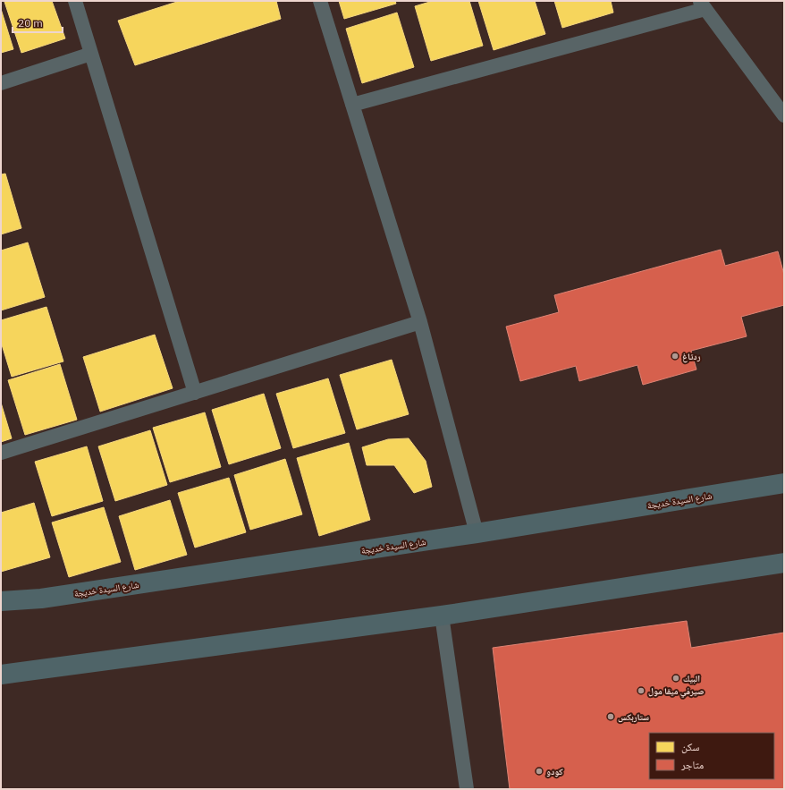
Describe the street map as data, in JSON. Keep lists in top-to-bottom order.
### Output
{
  "streets": {
    "street": ["شارع السيدة خديجة"]
  },
  "places": [
    "ردتاغ",
    "البيك",
    "صيرفي ميقا مول",
    "ستاربكس",
    "كودو"
  ],
  "legend": ["سكن", "متاجر"],
  "scale_bar": "20 m"
}
